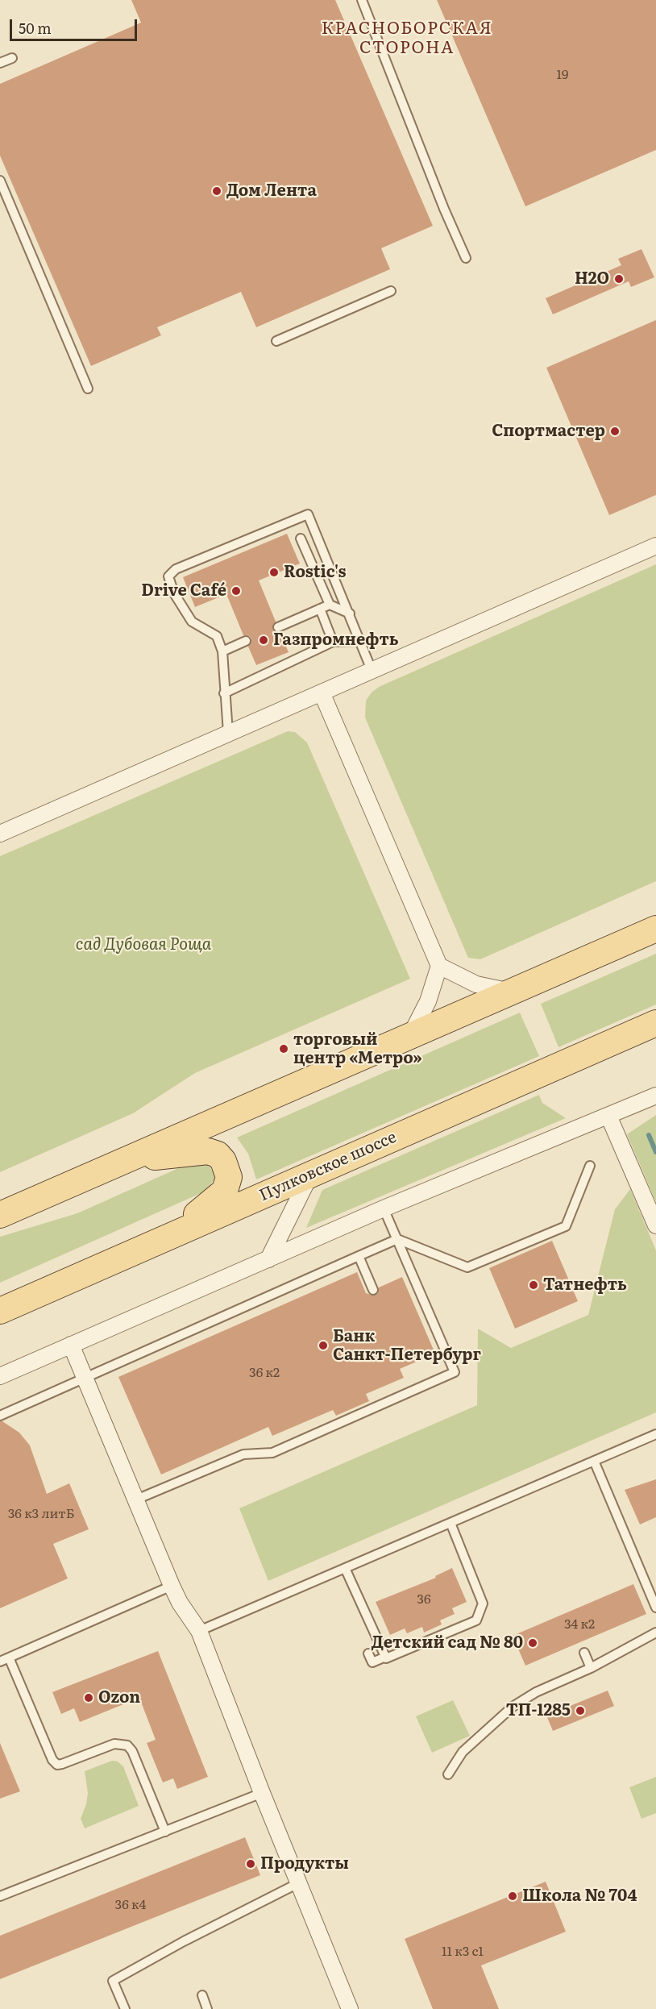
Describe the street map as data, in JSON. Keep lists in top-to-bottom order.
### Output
{
  "streets": {
    "main road": ["Пулковское шоссе"]
  },
  "districts": ["КРАСНОБОРСКАЯ СТОРОНА"],
  "parks": ["сад Дубовая Роща"],
  "places": [
    "Дом Лента",
    "H2O",
    "Спортмастер",
    "Rostic's",
    "Drive Café",
    "Газпромнефть",
    "торговый центр «Метро»",
    "Татнефть",
    "Банк Санкт-Петербург",
    "Детский сад № 80",
    "Ozon",
    "ТП-1285",
    "Продукты",
    "Школа № 704"
  ],
  "house_numbers": [
    "19",
    "36 к2",
    "36 к3 литБ",
    "36",
    "34 к2",
    "36 к4",
    "11 к3 с1"
  ],
  "scale_bar": "50 m"
}
